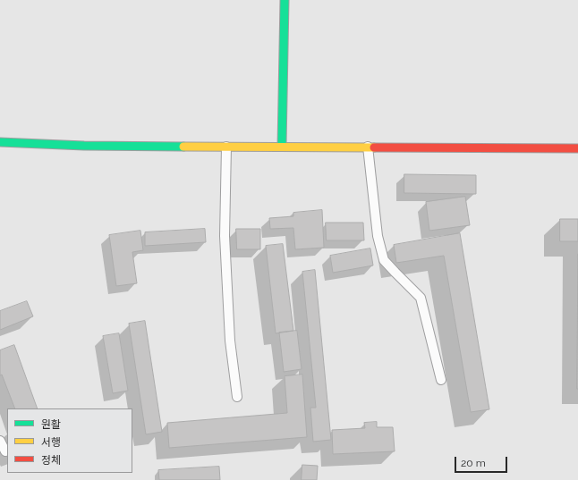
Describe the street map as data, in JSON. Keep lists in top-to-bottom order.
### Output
{
  "legend": ["원활", "서행", "정체"],
  "scale_bar": "20 m"
}
